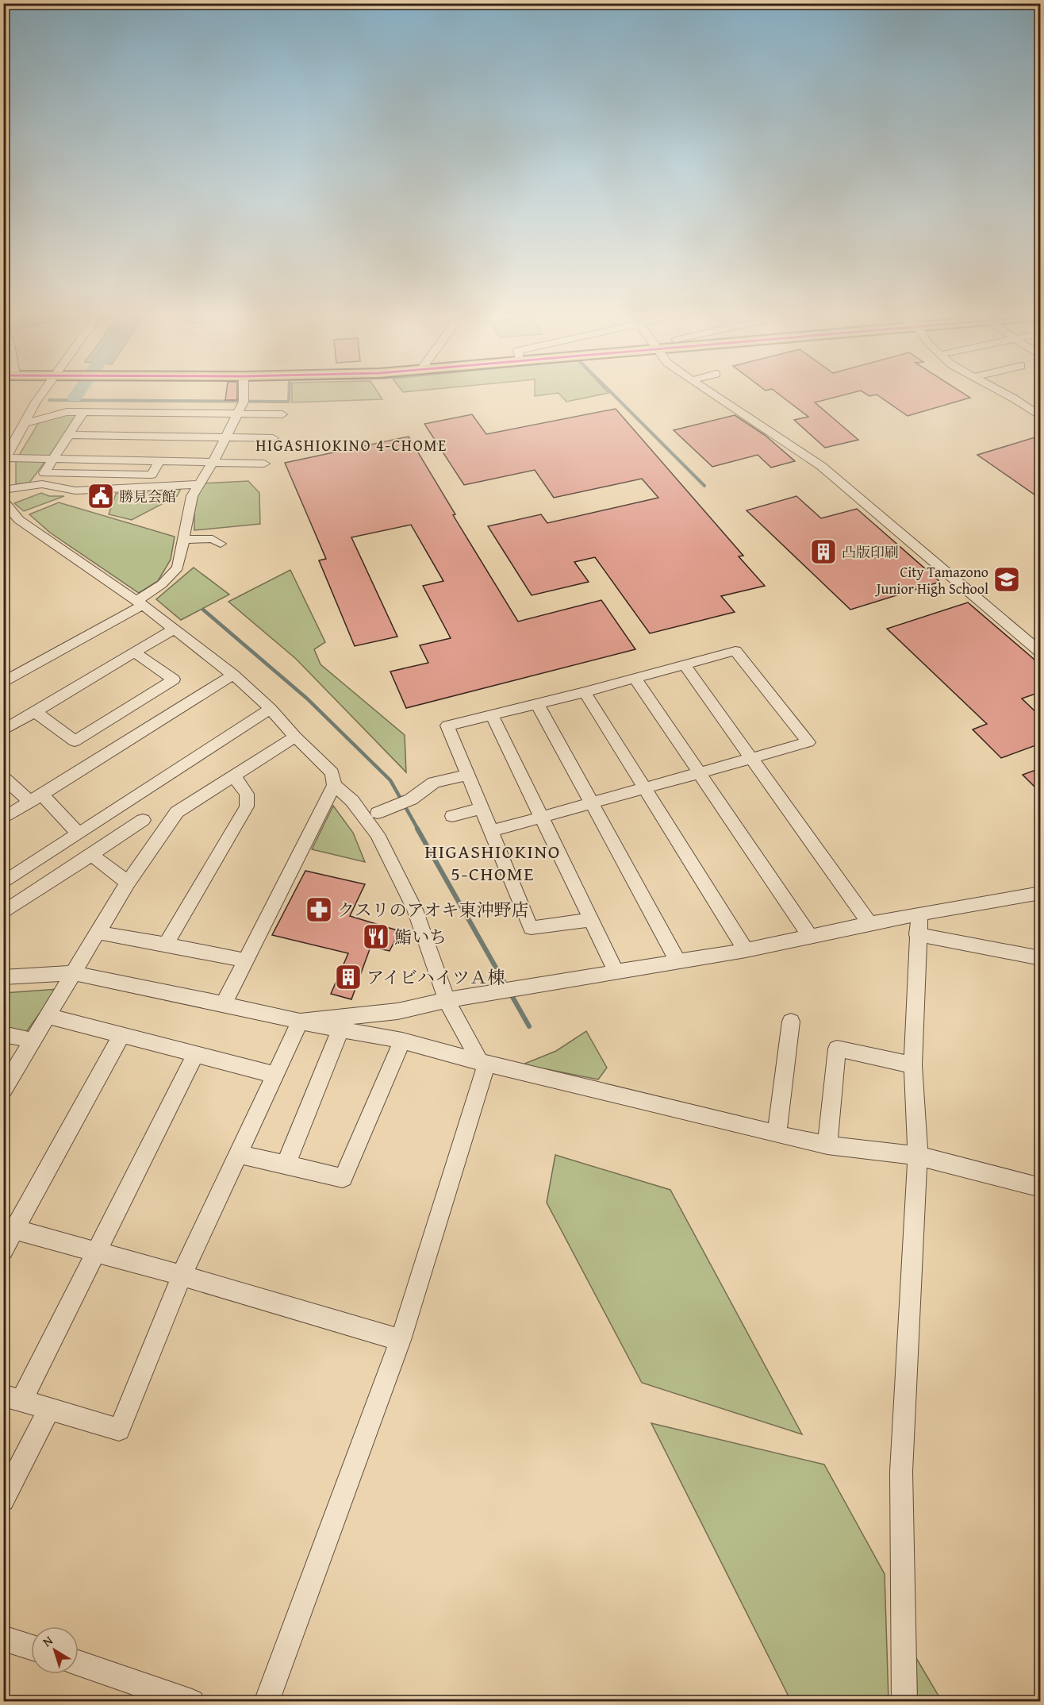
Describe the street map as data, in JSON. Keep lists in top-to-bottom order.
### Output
{
  "districts": ["HIGASHIOKINO 4-CHOME", "HIGASHIOKINO 5-CHOME"],
  "places": {
    "public building": ["勝見会館"],
    "building": ["凸版印刷", "アイビハイツＡ棟"],
    "school or university": ["City Tamazono Junior High School"],
    "pharmacy": ["クスリのアオキ東沖野店"],
    "restaurant": ["鮨いち"]
  },
  "north": "top left"
}
